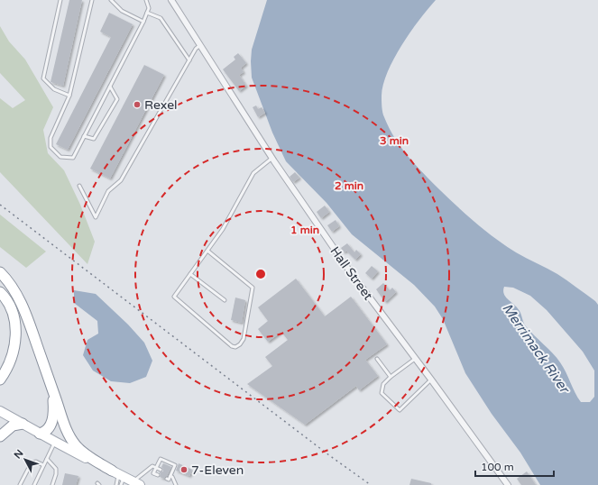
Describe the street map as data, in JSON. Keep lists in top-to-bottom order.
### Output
{
  "streets": {
    "street": ["Hall Street"]
  },
  "water": ["Merrimack River"],
  "places": ["Rexel", "7-Eleven"],
  "scale_bar": "100 m",
  "north": "top left",
  "rings": ["3 min", "2 min", "1 min"]
}
